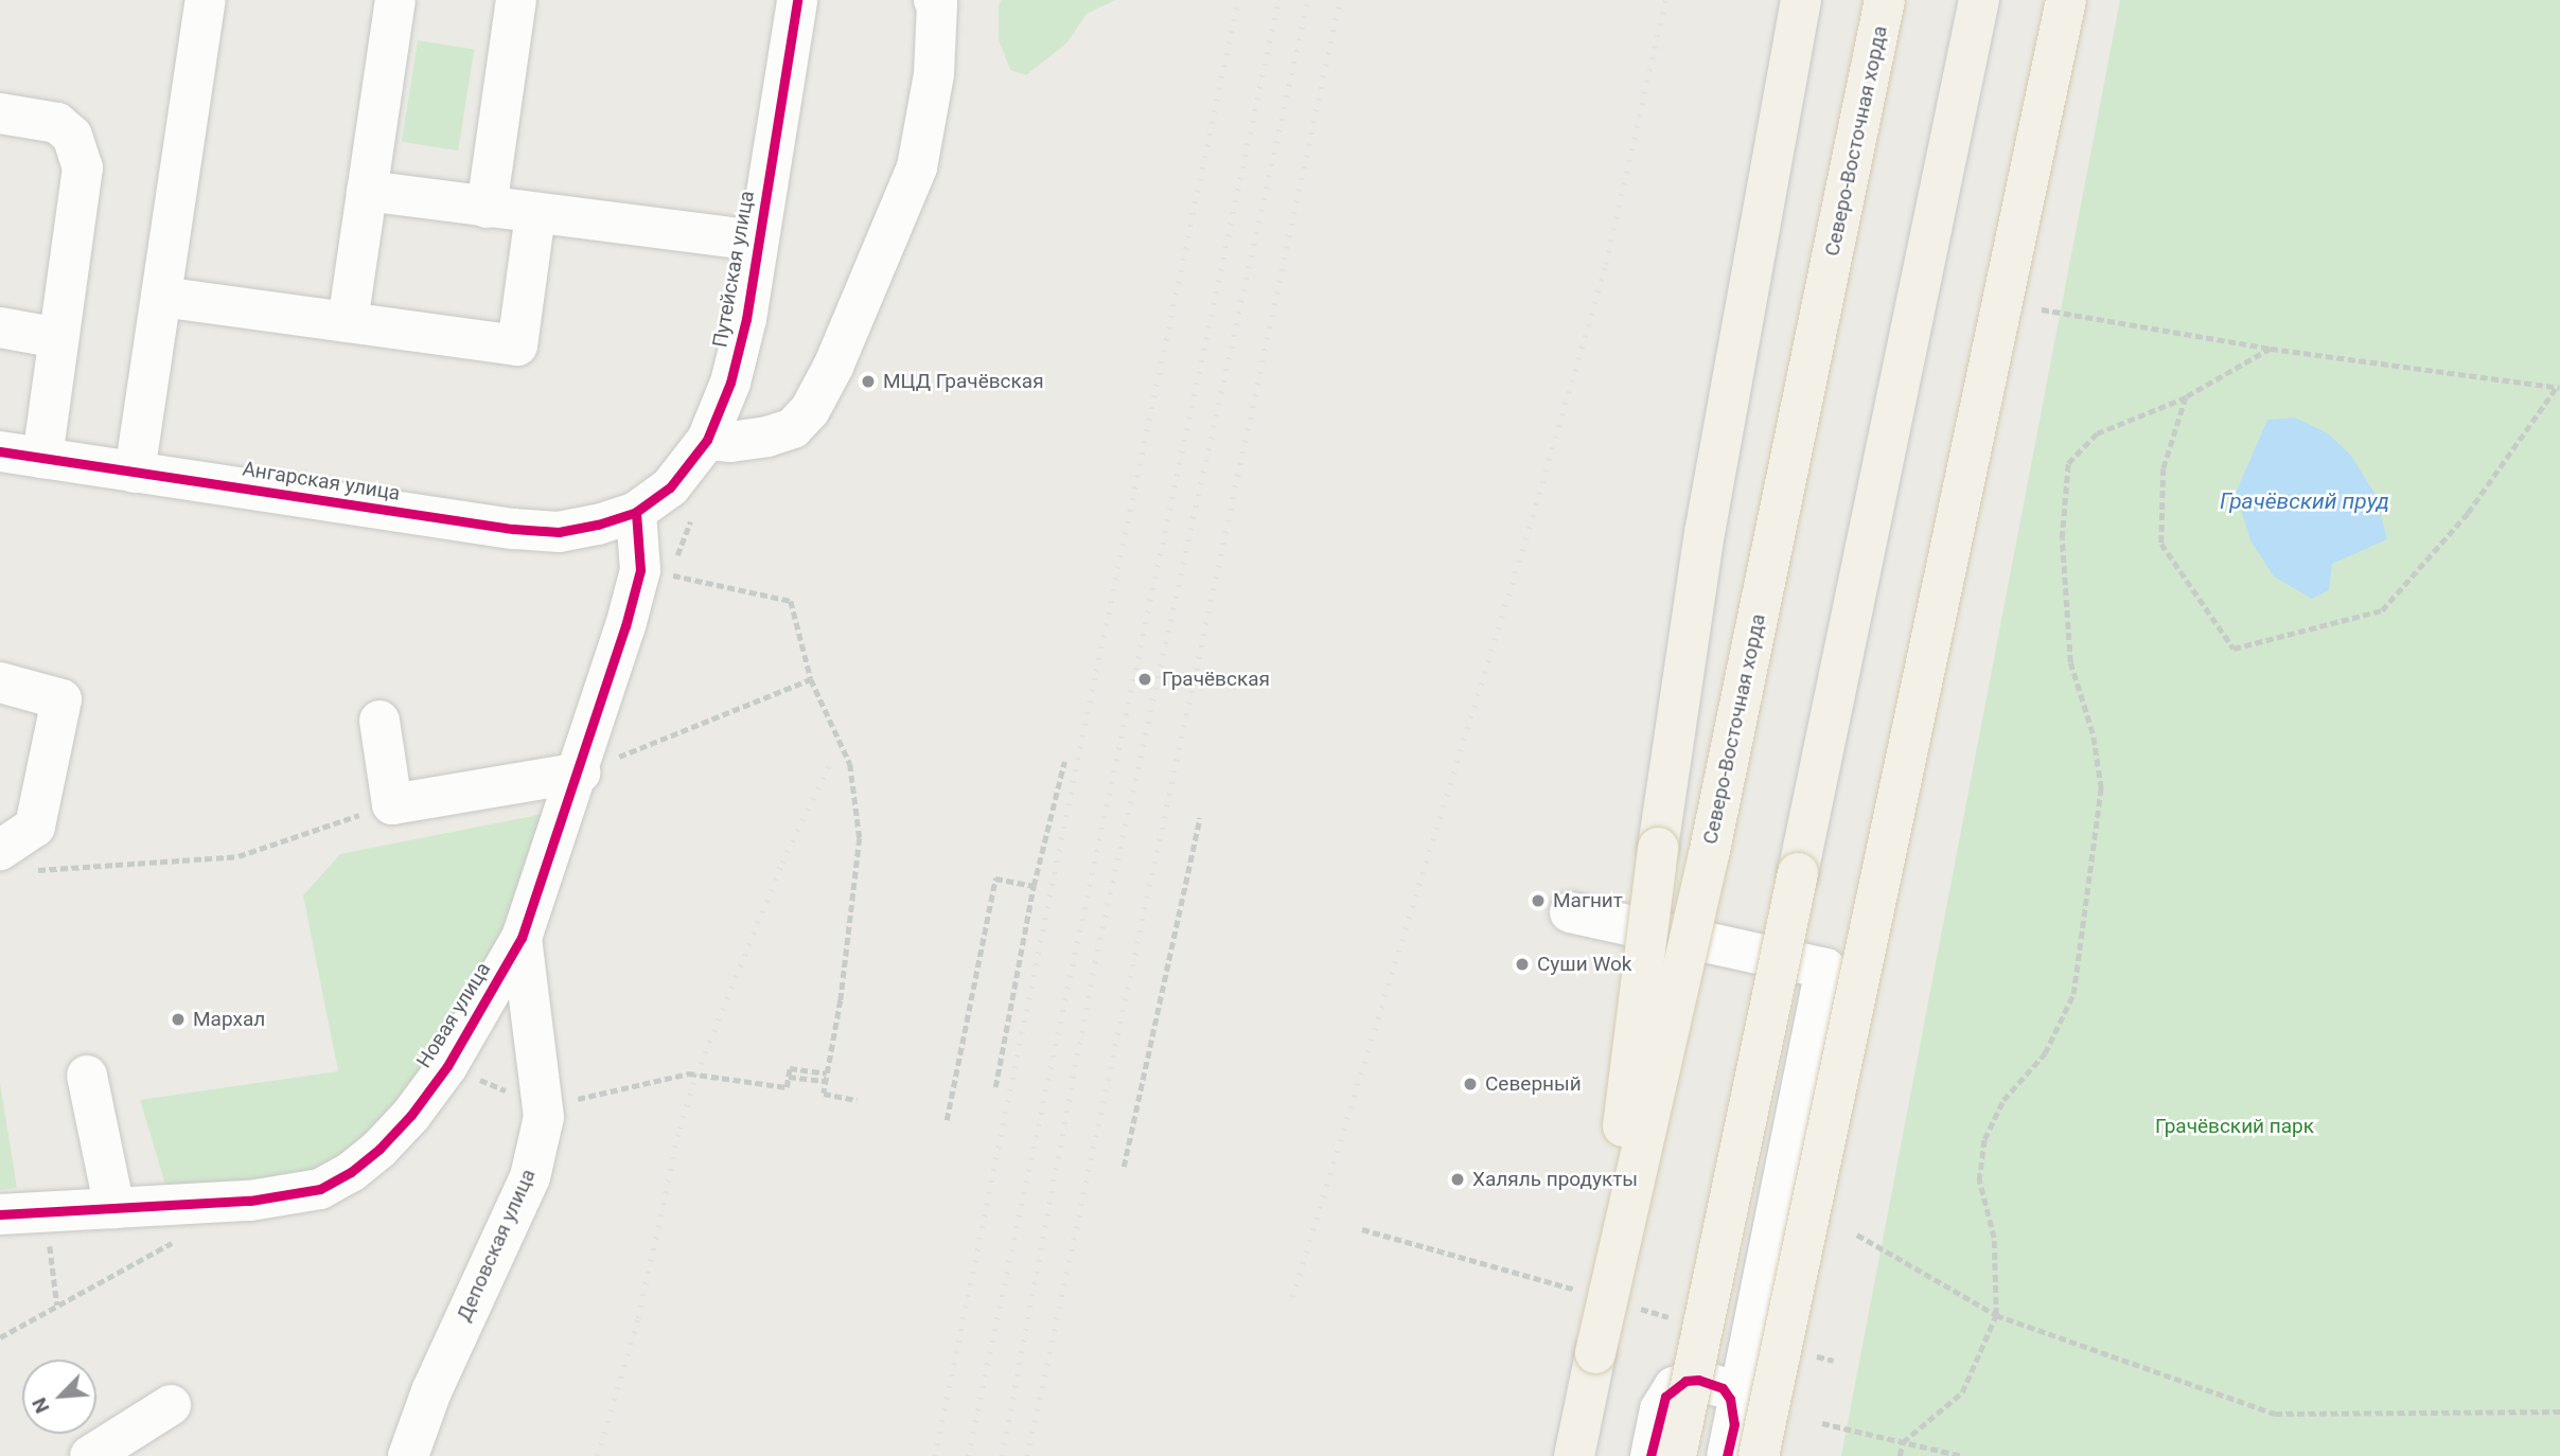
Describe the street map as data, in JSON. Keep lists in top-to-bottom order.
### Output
{
  "streets": {
    "main road": ["Северо-Восточная хорда"],
    "street": [
      "Путейская улица",
      "Ангарская улица",
      "Новая улица",
      "Деповская улица"
    ]
  },
  "crossings": [
    ["Путейская улица", "Ангарская улица"],
    ["Путейская улица", "Новая улица"],
    ["Ангарская улица", "Новая улица"],
    ["Новая улица", "Деповская улица"]
  ],
  "water": ["Грачёвский пруд"],
  "parks": ["Грачёвский парк"],
  "places": [
    "МЦД Грачёвская",
    "Грачёвская",
    "Магнит",
    "Суши Wok",
    "Мархал",
    "Северный",
    "Халяль продукты"
  ],
  "north": "bottom left"
}
